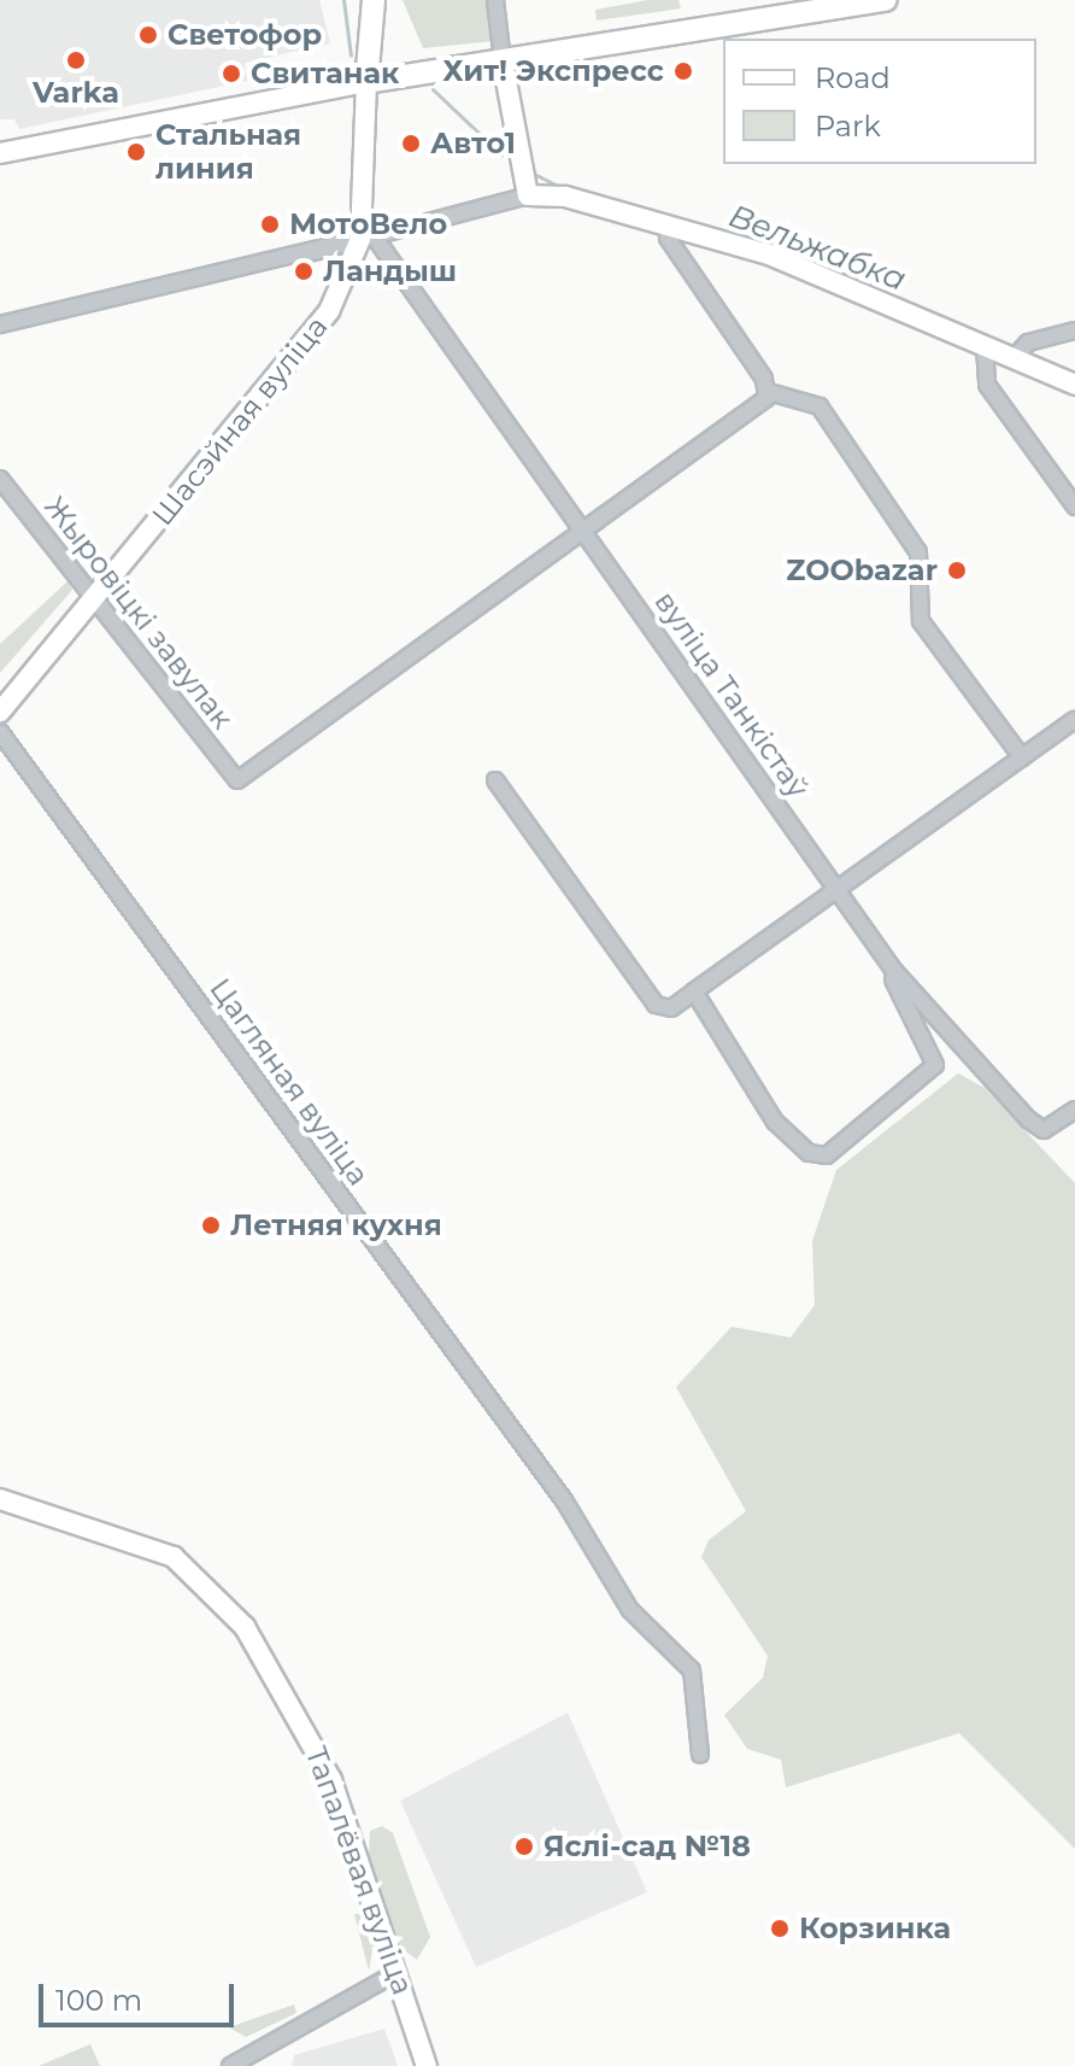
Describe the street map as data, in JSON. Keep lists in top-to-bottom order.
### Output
{
  "streets": {
    "main road": ["Шасэйная вуліца", "Тапалёвая вуліца"],
    "street": ["Жыровіцкі завулак", "вуліца Танкістаў", "Цагляная вуліца"]
  },
  "crossings": [
    ["Шасэйная вуліца", "Жыровіцкі завулак"],
    ["Шасэйная вуліца", "вуліца Танкістаў"],
    ["Жыровіцкі завулак", "вуліца Танкістаў"]
  ],
  "water": ["Вельжабка"],
  "places": [
    "Светофор",
    "Varka",
    "Хит! Экспресс",
    "Свитанак",
    "Авто1",
    "Стальная линия",
    "МотоВело",
    "Ландыш",
    "ZOObazar",
    "Летняя кухня",
    "Яслі-сад №18",
    "Корзинка"
  ],
  "legend": ["Road", "Park"],
  "scale_bar": "100 m"
}
